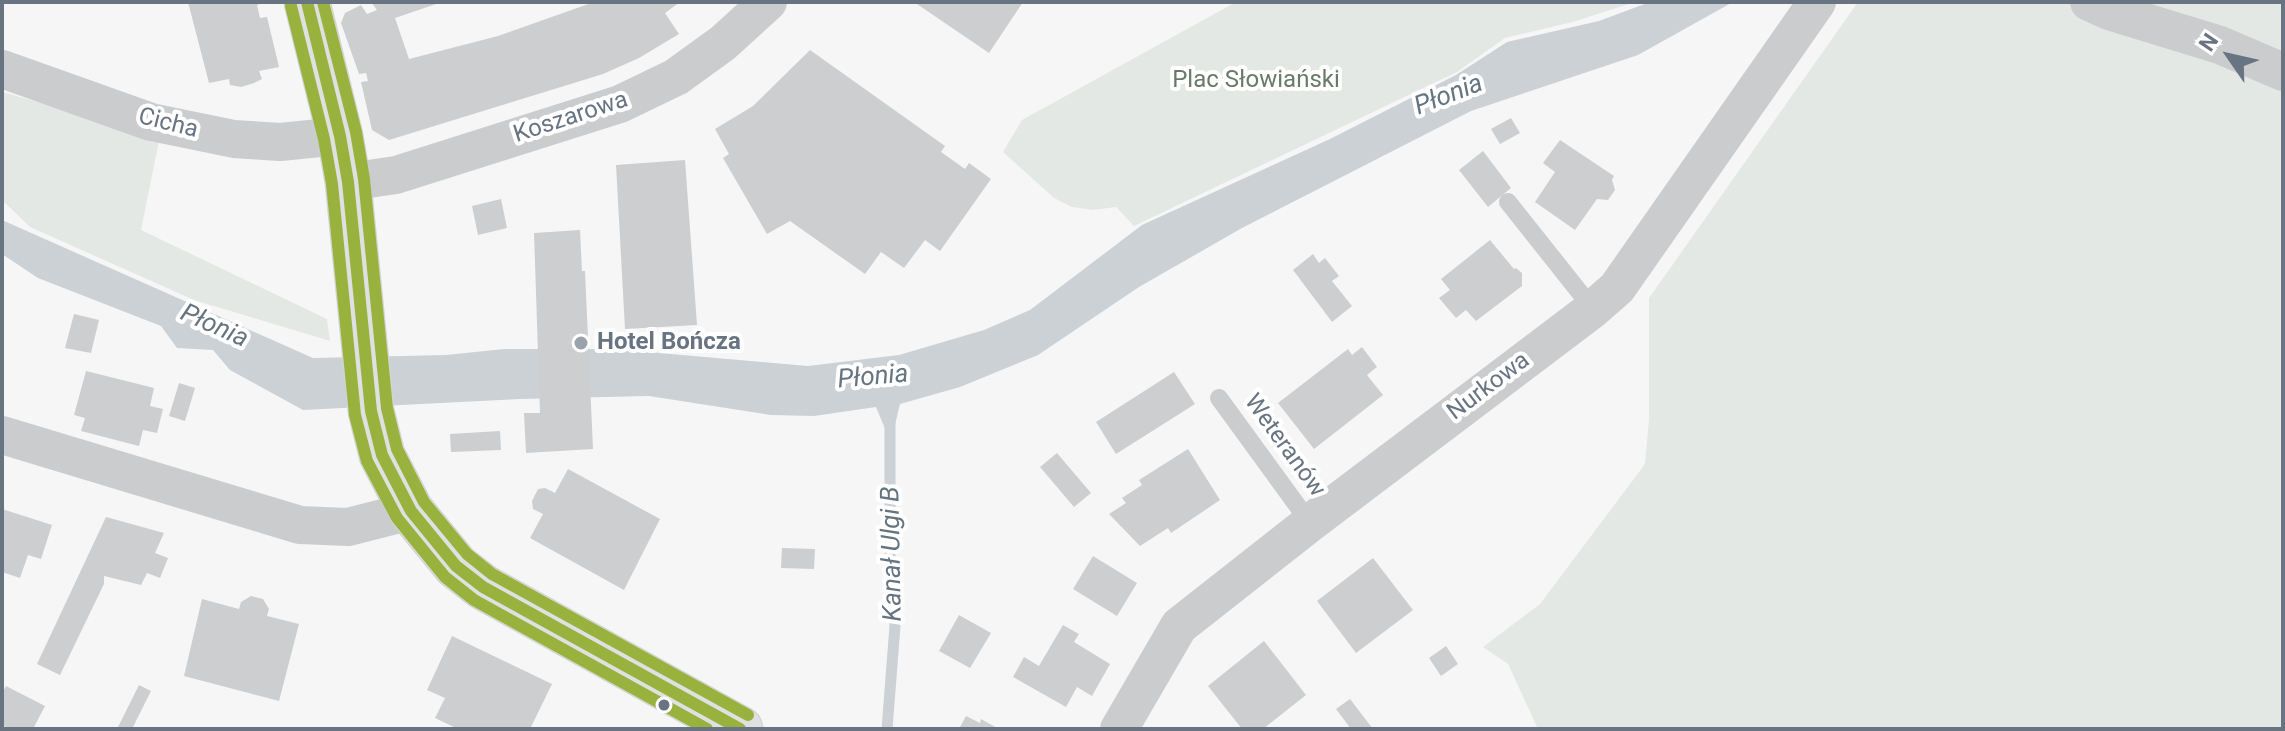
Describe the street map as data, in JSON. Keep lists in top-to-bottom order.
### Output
{
  "streets": {
    "street": ["Koszarowa", "Cicha", "Nurkowa"],
    "lane": ["Weteranów"]
  },
  "crossings": [
    ["Nurkowa", "Weteranów"]
  ],
  "water": ["Płonia", "Kanał Ulgi B"],
  "parks": ["Plac Słowiański"],
  "places": ["Hotel Bończa"],
  "north": "top left"
}
